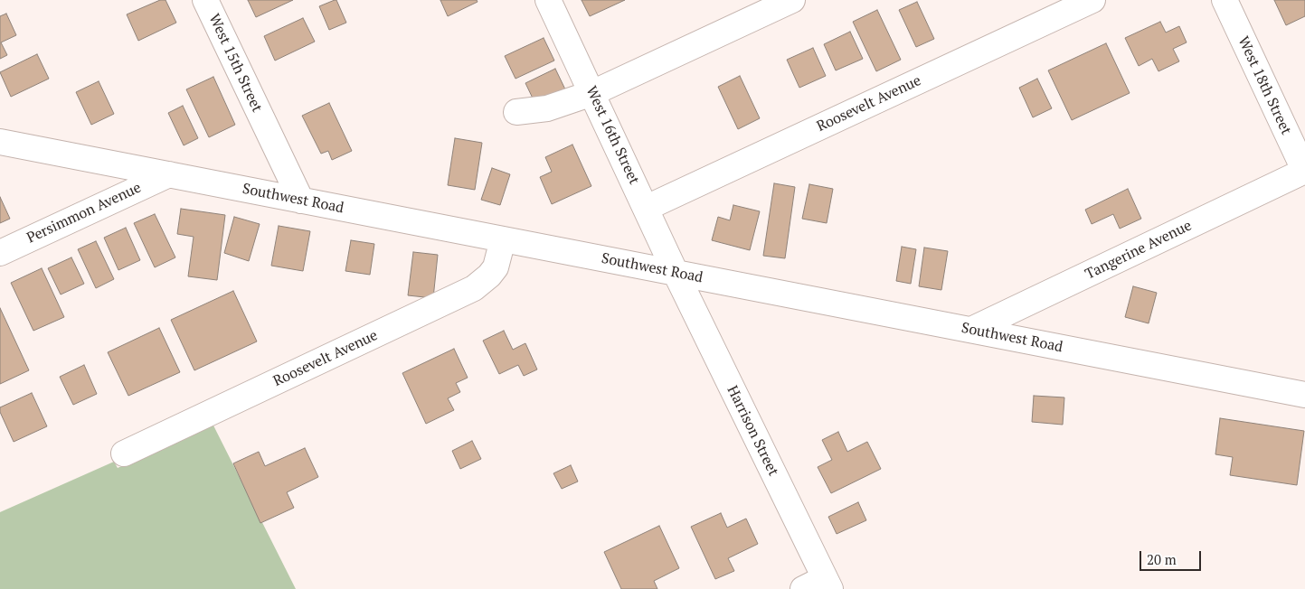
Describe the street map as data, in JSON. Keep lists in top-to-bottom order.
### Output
{
  "streets": {
    "street": [
      "West 15th Street",
      "West 18th Street",
      "Roosevelt Avenue",
      "West 16th Street",
      "Southwest Road",
      "Persimmon Avenue",
      "Tangerine Avenue",
      "Harrison Street"
    ]
  },
  "crossings": [
    ["West 15th Street", "Southwest Road"],
    ["West 18th Street", "Tangerine Avenue"],
    ["Roosevelt Avenue", "West 16th Street"],
    ["Roosevelt Avenue", "Southwest Road"],
    ["West 16th Street", "Southwest Road"],
    ["West 16th Street", "Harrison Street"],
    ["Southwest Road", "Persimmon Avenue"],
    ["Southwest Road", "Tangerine Avenue"],
    ["Southwest Road", "Harrison Street"]
  ],
  "scale_bar": "20 m"
}
